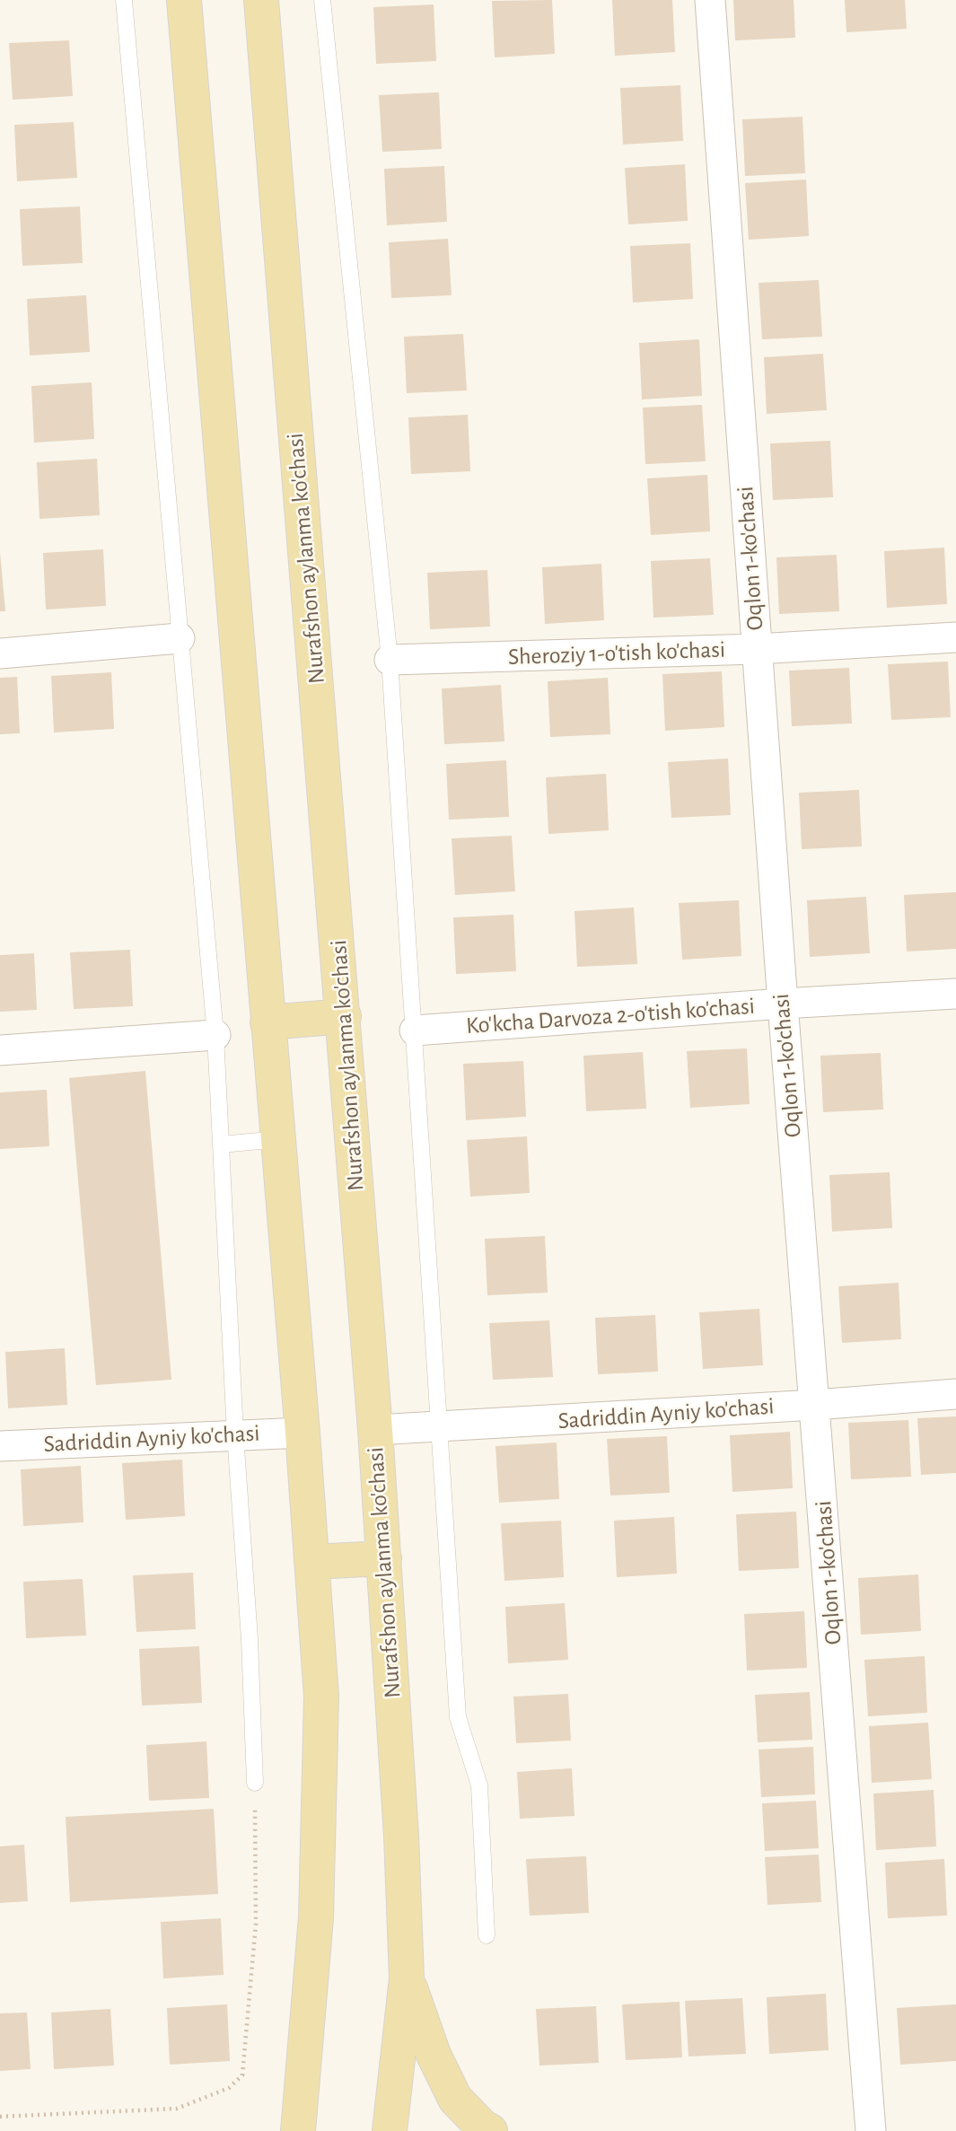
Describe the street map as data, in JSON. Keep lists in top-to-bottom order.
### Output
{
  "streets": {
    "main road": ["Nurafshon aylanma ko'chasi"],
    "street": [
      "Oqlon 1-ko'chasi",
      "Sheroziy 1-o'tish ko'chasi",
      "Ko'kcha Darvoza 2-o'tish ko'chasi",
      "Sadriddin Ayniy ko'chasi"
    ]
  },
  "crossings": [
    ["Nurafshon aylanma ko'chasi", "Sadriddin Ayniy ko'chasi"],
    ["Oqlon 1-ko'chasi", "Sheroziy 1-o'tish ko'chasi"],
    ["Oqlon 1-ko'chasi", "Ko'kcha Darvoza 2-o'tish ko'chasi"],
    ["Oqlon 1-ko'chasi", "Sadriddin Ayniy ko'chasi"]
  ]
}
